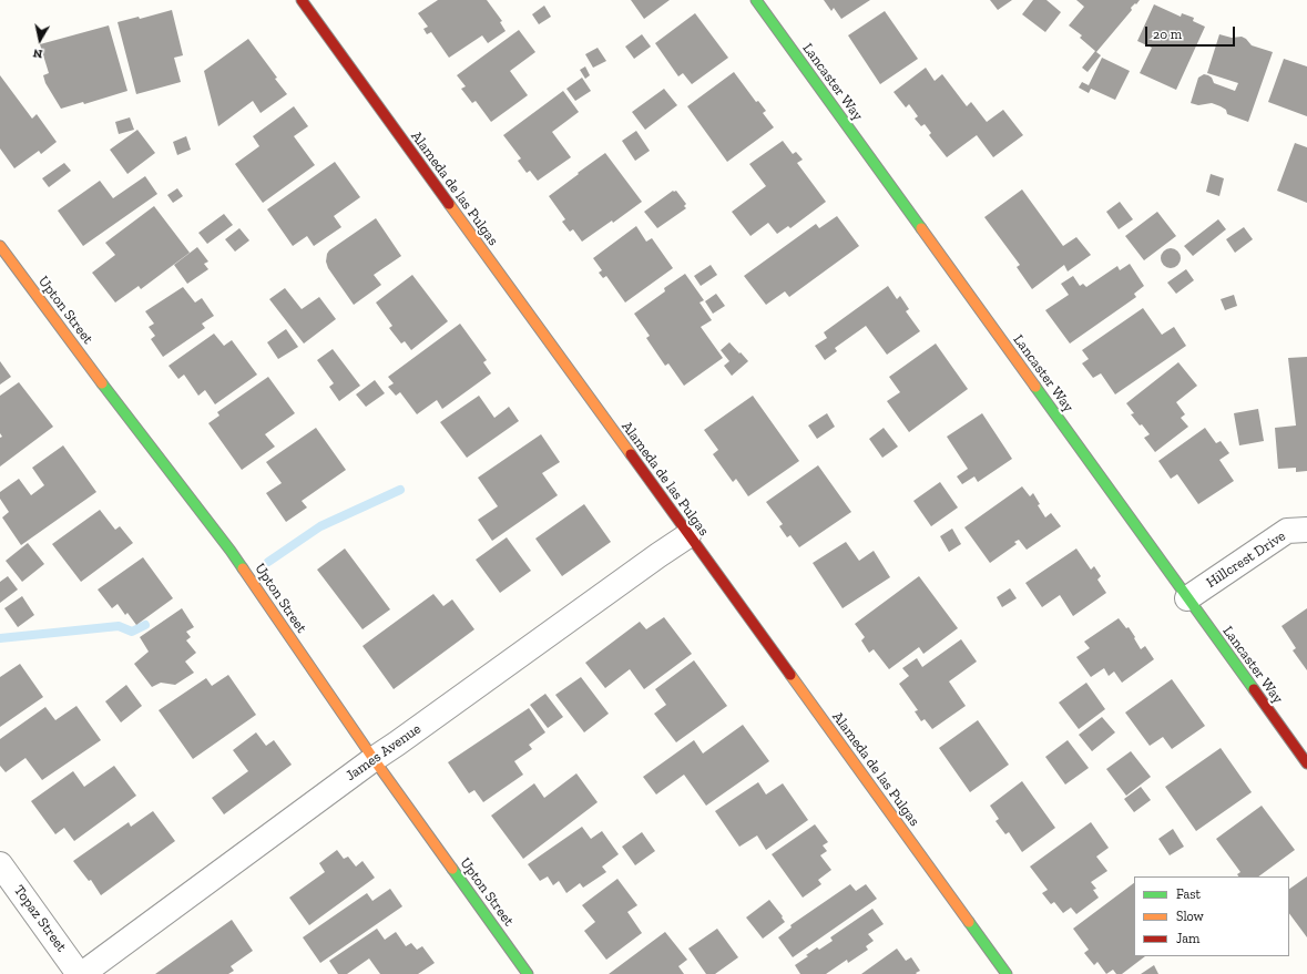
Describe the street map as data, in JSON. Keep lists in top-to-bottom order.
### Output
{
  "streets": {
    "street": [
      "Lancaster Way",
      "Alameda de las Pulgas",
      "Upton Street",
      "Hillcrest Drive",
      "James Avenue",
      "Topaz Street"
    ]
  },
  "crossings": [
    ["Lancaster Way", "Hillcrest Drive"],
    ["Alameda de las Pulgas", "James Avenue"],
    ["Upton Street", "James Avenue"]
  ],
  "legend": ["Fast", "Slow", "Jam"],
  "scale_bar": "20 m",
  "north": "bottom"
}
